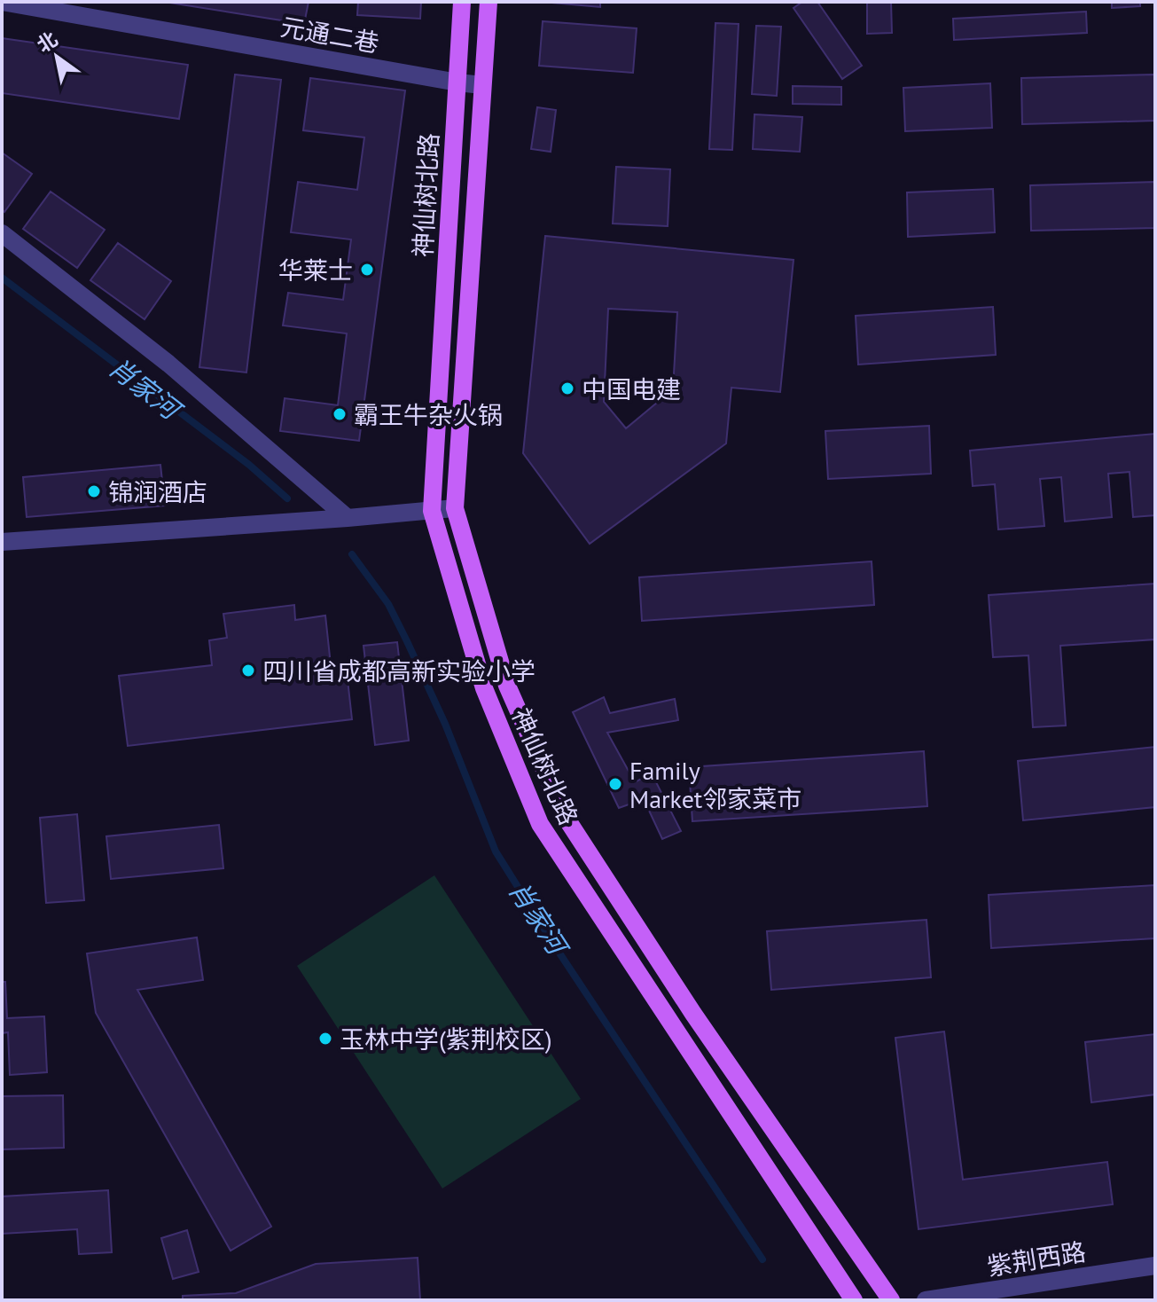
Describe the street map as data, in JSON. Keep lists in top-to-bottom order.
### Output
{
  "streets": {
    "main road": ["神仙树北路"],
    "street": ["元通二巷", "紫荆西路"]
  },
  "crossings": [
    ["元通二巷", "神仙树北路"]
  ],
  "water": ["肖家河"],
  "places": [
    "华莱士",
    "中国电建",
    "霸王牛杂火锅",
    "锦润酒店",
    "四川省成都高新实验小学",
    "Family Market邻家菜市",
    "玉林中学(紫荆校区)"
  ],
  "north": "top left"
}
